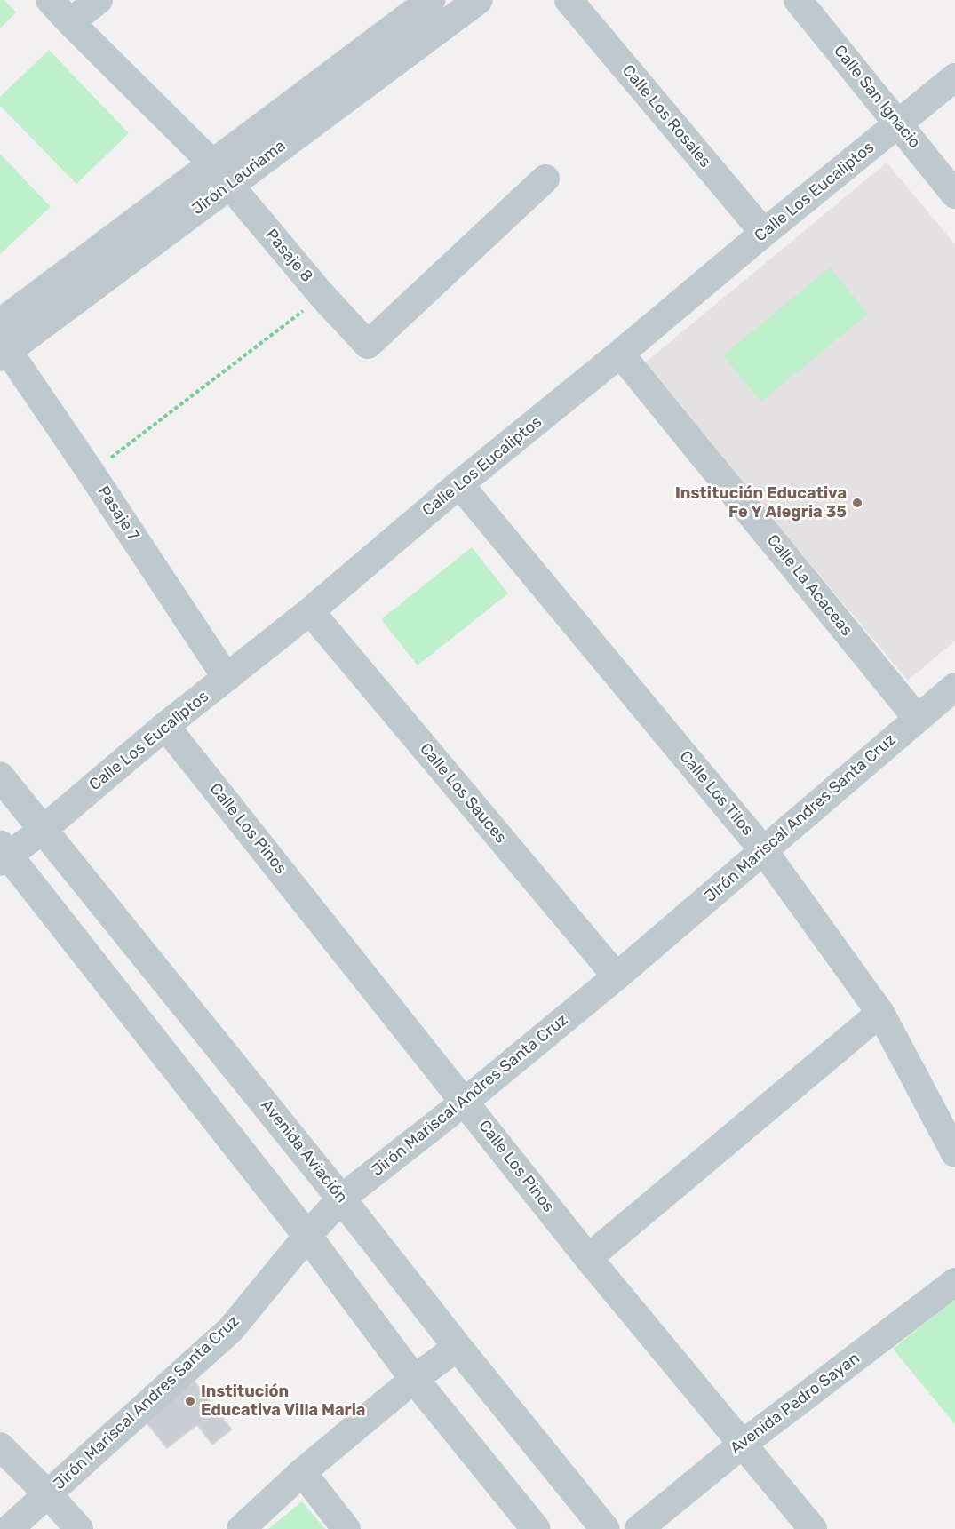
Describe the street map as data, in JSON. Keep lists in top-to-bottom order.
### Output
{
  "streets": {
    "street": [
      "Calle San Ignacio",
      "Calle Los Rosales",
      "Jirón Lauriama",
      "Calle Los Eucaliptos",
      "Pasaje 8",
      "Pasaje 7",
      "Calle La Acaceas",
      "Calle Los Sauces",
      "Calle Los Tilos",
      "Jirón Mariscal Andres Santa Cruz",
      "Calle Los Pinos",
      "Avenida Aviación",
      "Avenida Pedro Sayan"
    ]
  },
  "crossings": [
    ["Calle San Ignacio", "Calle Los Eucaliptos"],
    ["Calle Los Rosales", "Calle Los Eucaliptos"],
    ["Jirón Lauriama", "Pasaje 8"],
    ["Jirón Lauriama", "Pasaje 7"],
    ["Calle Los Eucaliptos", "Pasaje 7"],
    ["Calle Los Eucaliptos", "Calle La Acaceas"],
    ["Calle Los Eucaliptos", "Calle Los Sauces"],
    ["Calle Los Eucaliptos", "Calle Los Tilos"],
    ["Calle Los Eucaliptos", "Calle Los Pinos"],
    ["Calle Los Eucaliptos", "Avenida Aviación"],
    ["Calle La Acaceas", "Jirón Mariscal Andres Santa Cruz"],
    ["Calle Los Sauces", "Jirón Mariscal Andres Santa Cruz"],
    ["Calle Los Tilos", "Jirón Mariscal Andres Santa Cruz"],
    ["Jirón Mariscal Andres Santa Cruz", "Calle Los Pinos"],
    ["Jirón Mariscal Andres Santa Cruz", "Avenida Aviación"],
    ["Calle Los Pinos", "Avenida Pedro Sayan"]
  ],
  "places": ["Institución Educativa Fe Y Alegria 35", "Institución Educativa Villa Maria"]
}
